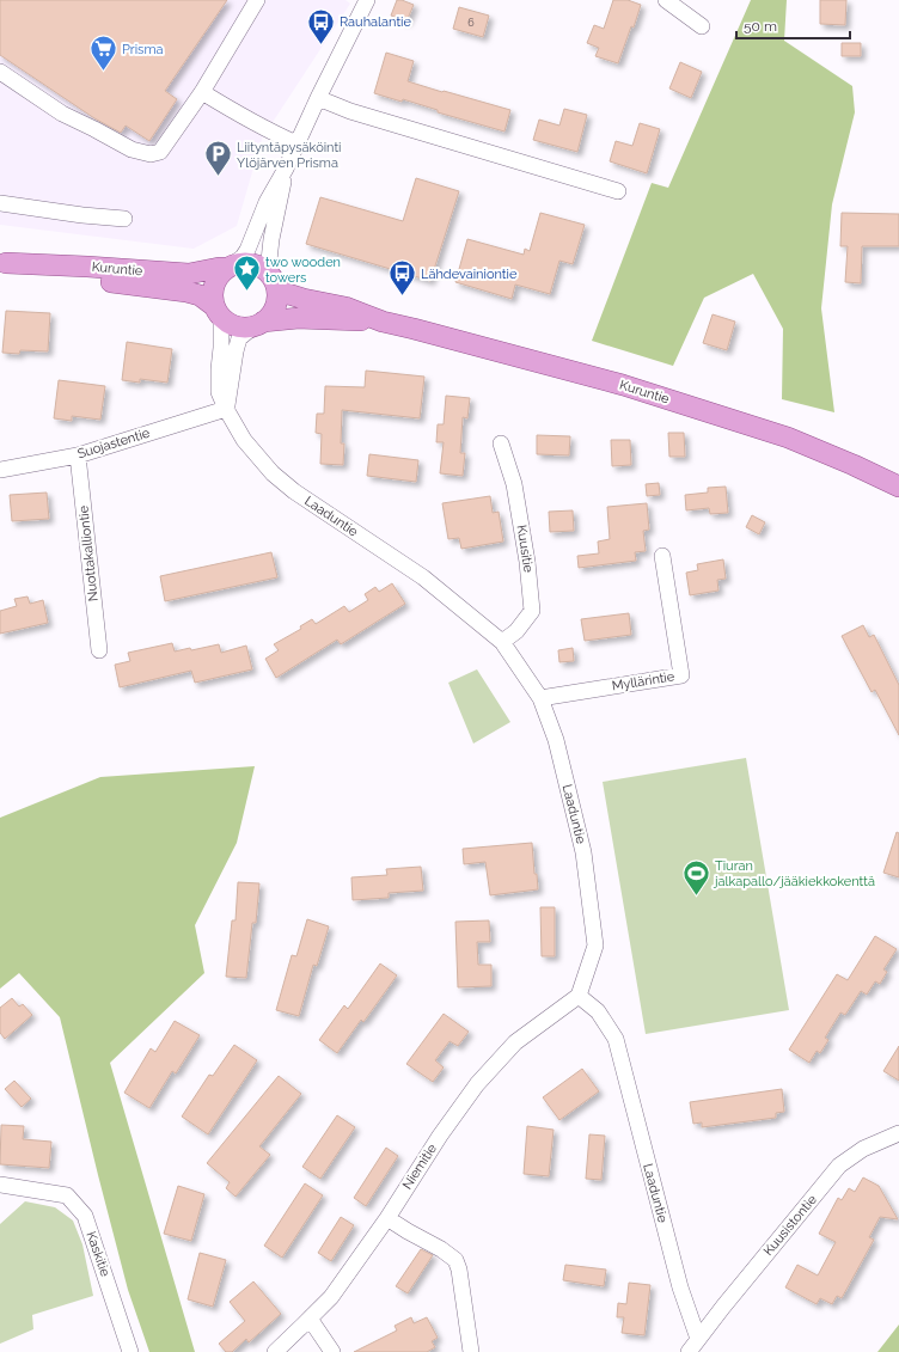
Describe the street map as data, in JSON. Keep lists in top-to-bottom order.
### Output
{
  "streets": {
    "main road": ["Kuruntie"],
    "street": [
      "Suojastentie",
      "Laaduntie",
      "Kuusitie",
      "Nuottakalliontie",
      "Myllärintie",
      "Niemitie",
      "Kuusistontie",
      "Kaskitie"
    ]
  },
  "crossings": [
    ["Kuruntie", "Laaduntie"],
    ["Suojastentie", "Laaduntie"],
    ["Suojastentie", "Nuottakalliontie"],
    ["Laaduntie", "Kuusitie"],
    ["Laaduntie", "Myllärintie"],
    ["Laaduntie", "Niemitie"],
    ["Laaduntie", "Kuusistontie"]
  ],
  "places": {
    "bus stop": ["Rauhalantie", "Lähdevainiontie"],
    "supermarket": ["Prisma"],
    "parking": ["Liityntäpysäköinti Ylöjärven Prisma"],
    "place": ["two wooden towers"],
    "sports": ["Tiuran jalkapallo/jääkiekkokenttä"]
  },
  "house_numbers": ["6"],
  "scale_bar": "50 m"
}
